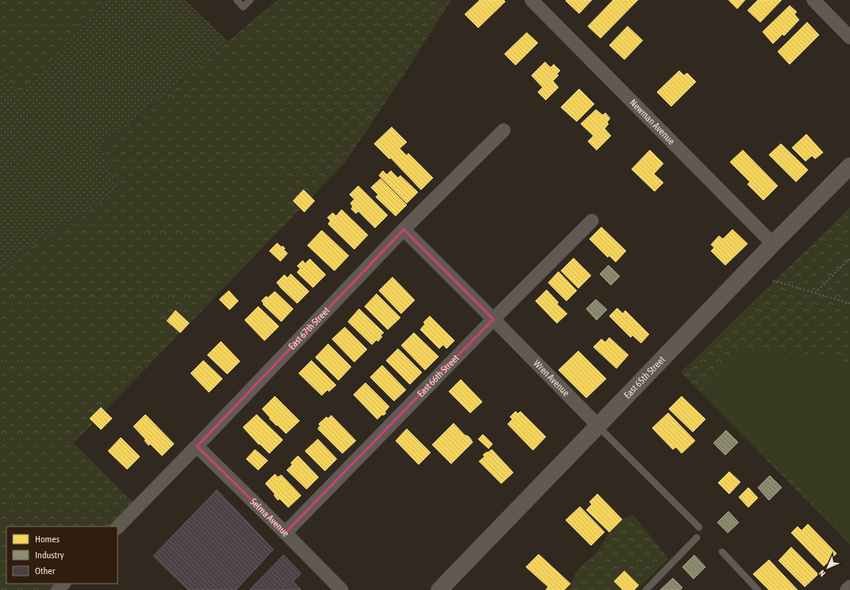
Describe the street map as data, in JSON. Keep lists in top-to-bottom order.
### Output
{
  "streets": {
    "street": [
      "Newman Avenue",
      "East 67th Street",
      "East 66th Street",
      "East 65th Street",
      "Wren Avenue",
      "Selma Avenue"
    ]
  },
  "crossings": [
    ["Newman Avenue", "East 65th Street"],
    ["East 67th Street", "Wren Avenue"],
    ["East 67th Street", "Selma Avenue"],
    ["East 66th Street", "Wren Avenue"],
    ["East 66th Street", "Selma Avenue"],
    ["East 65th Street", "Wren Avenue"]
  ],
  "legend": ["Homes", "Industry", "Other"],
  "north": "bottom left"
}
